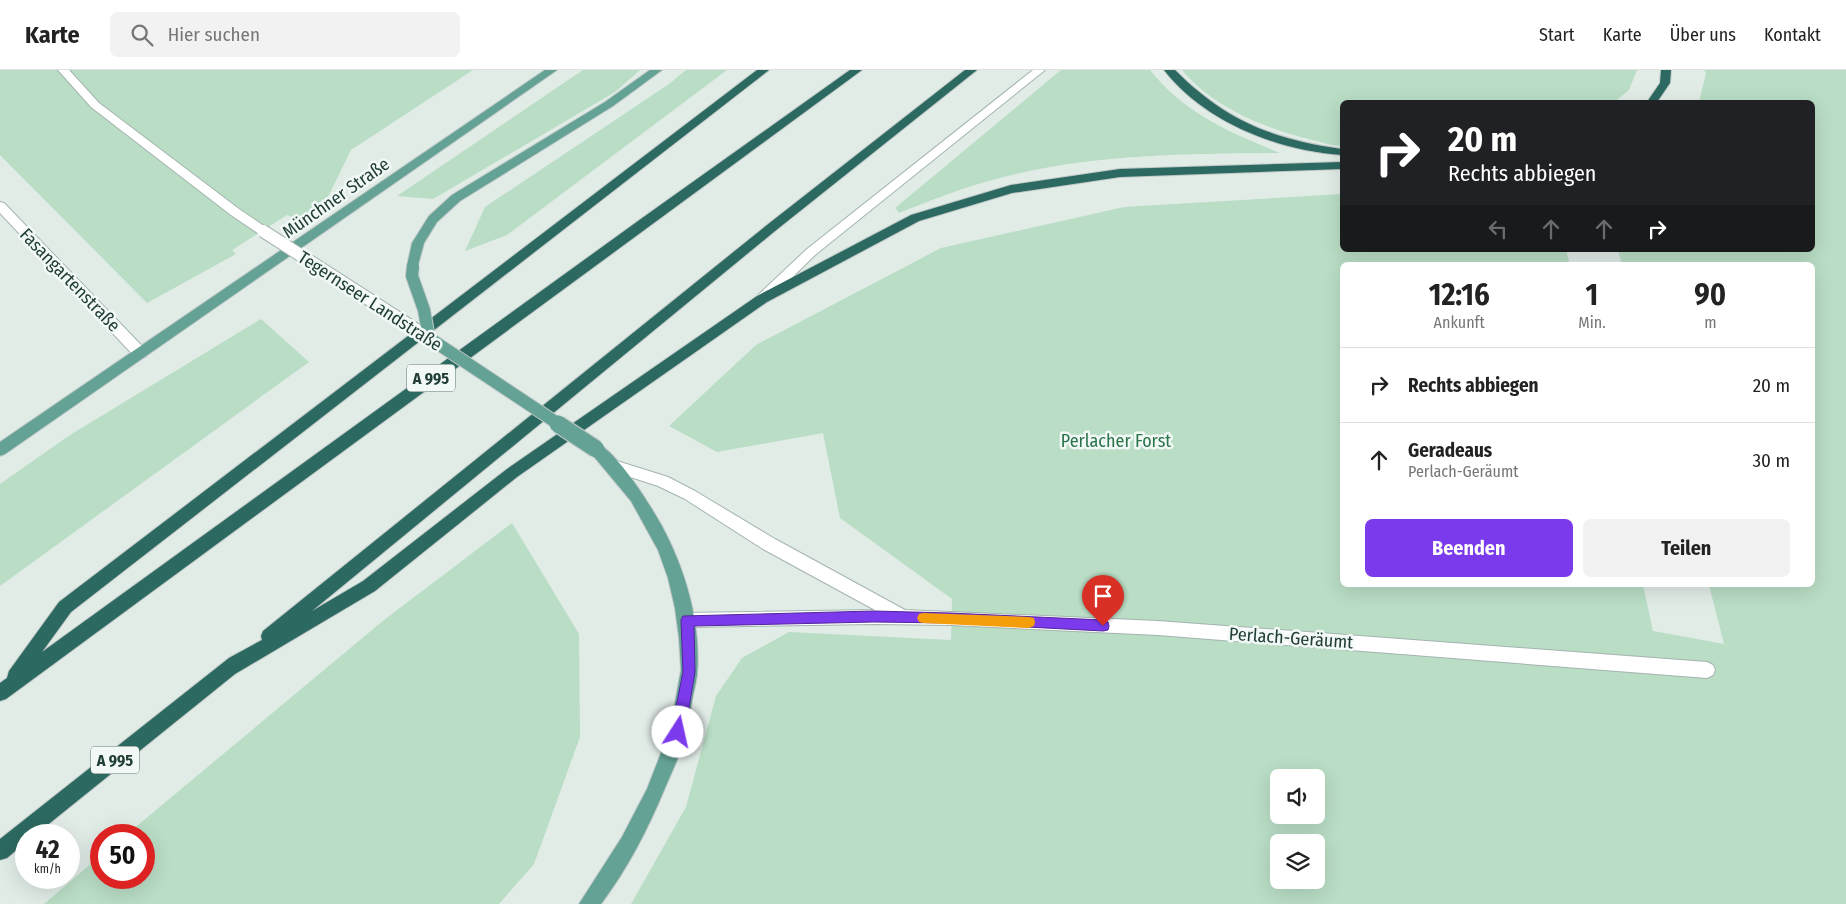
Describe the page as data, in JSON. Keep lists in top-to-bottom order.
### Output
{
  "streets": {
    "highway": ["A 995"],
    "main road": ["Münchner Straße", "Tegernseer Landstraße"],
    "street": ["Fasangartenstraße", "Perlach-Geräumt"]
  },
  "crossings": [
    ["Münchner Straße", "Fasangartenstraße"],
    ["Tegernseer Landstraße", "Perlach-Geräumt"]
  ],
  "parks": ["Perlacher Forst"],
  "page": {
    "header": "Karte",
    "search": "Hier suchen",
    "nav": [
      "Start",
      "Karte",
      "Über uns",
      "Kontakt"
    ],
    "turn": ["20 m", "Rechts abbiegen"],
    "eta": [
      "12:16",
      "Ankunft",
      "1",
      "Min.",
      "90",
      "m"
    ],
    "list": [
      {
        "name": "Rechts abbiegen",
        "value": "20 m"
      },
      {
        "name": "Geradeaus",
        "note": "Perlach-Geräumt",
        "value": "30 m"
      }
    ],
    "buttons": ["Beenden", "Teilen"],
    "speed": "42 km/h",
    "limit": "50"
  }
}
